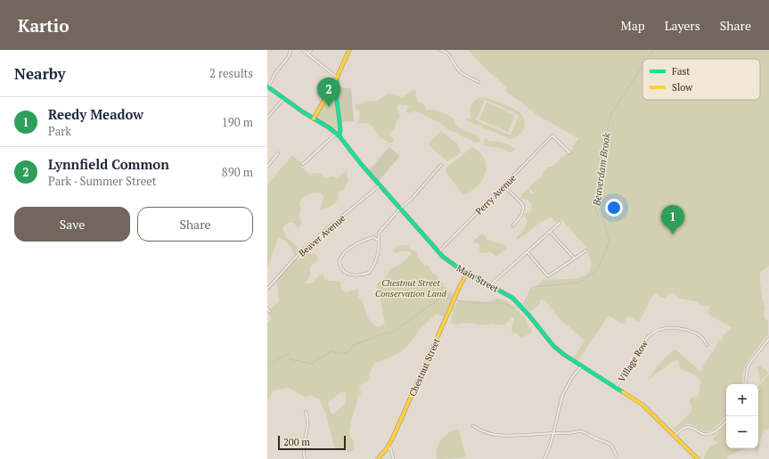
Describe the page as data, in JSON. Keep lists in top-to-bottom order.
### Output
{
  "streets": {
    "street": [
      "Perry Avenue",
      "Beaver Avenue",
      "Main Street",
      "Village Row",
      "Chestnut Street"
    ]
  },
  "crossings": [
    ["Perry Avenue", "Main Street"],
    ["Beaver Avenue", "Main Street"],
    ["Main Street", "Village Row"],
    ["Main Street", "Chestnut Street"]
  ],
  "water": ["Beaverdam Brook"],
  "parks": ["Chestnut Street Conservation Land"],
  "legend": ["Fast", "Slow"],
  "scale_bar": "200 m",
  "page": {
    "header": "Kartio",
    "nav": ["Map", "Layers", "Share"],
    "heading": ["Nearby", "2 results"],
    "pins": ["2", "1"],
    "list": [
      {
        "mark": "1",
        "name": "Reedy Meadow",
        "note": "Park",
        "value": "190 m"
      },
      {
        "mark": "2",
        "name": "Lynnfield Common",
        "note": "Park · Summer Street",
        "value": "890 m"
      }
    ],
    "buttons": ["Save", "Share"],
    "map_buttons": ["+", "−"],
    "scale": "200 m"
  }
}
